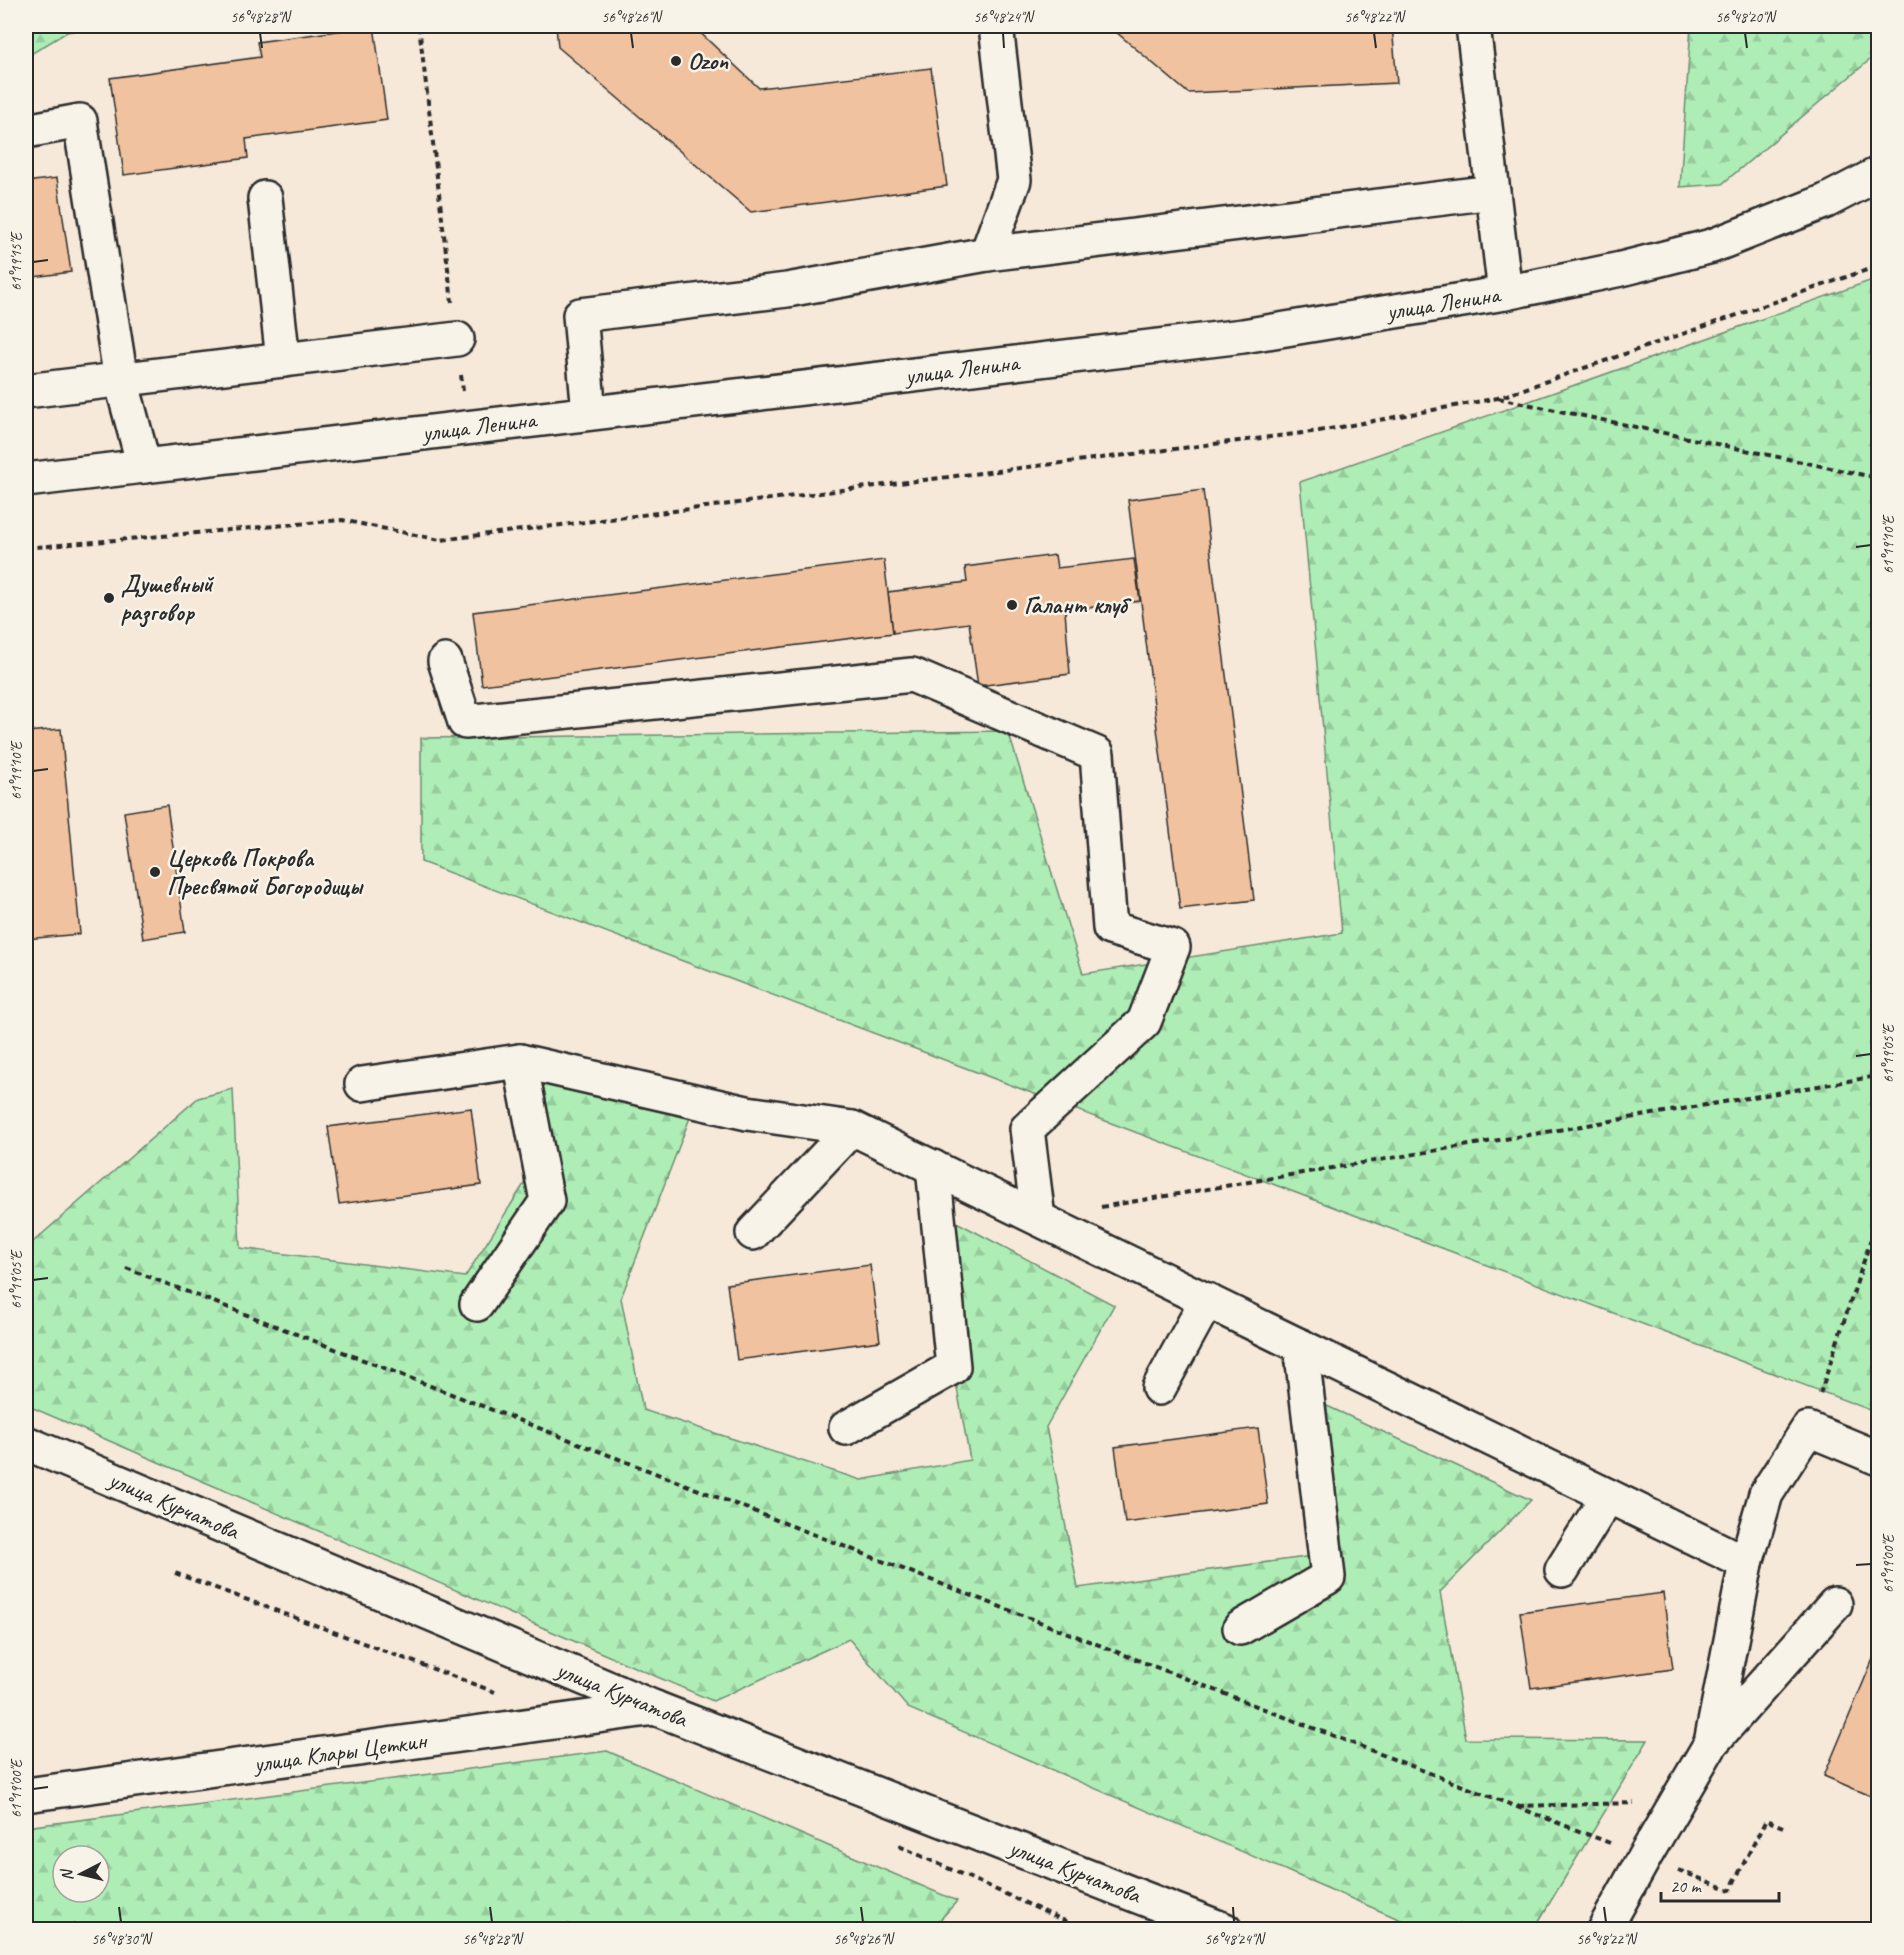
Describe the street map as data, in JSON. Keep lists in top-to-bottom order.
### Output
{
  "streets": {
    "main road": ["улица Ленина", "улица Курчатова", "улица Клары Цеткин"]
  },
  "crossings": [
    ["улица Курчатова", "улица Клары Цеткин"]
  ],
  "places": [
    "Ozon",
    "Душевный разговор",
    "Галант клуб",
    "Церковь Покрова Пресвятой Богородицы"
  ],
  "scale_bar": "20 m",
  "north": "left",
  "coordinates": [
    "56°48'28\"N",
    "56°48'26\"N",
    "56°48'24\"N",
    "56°48'22\"N",
    "56°48'20\"N",
    "61°19'15\"E",
    "61°19'10\"E",
    "61°19'05\"E",
    "61°19'00\"E",
    "56°48'30\"N"
  ]
}
